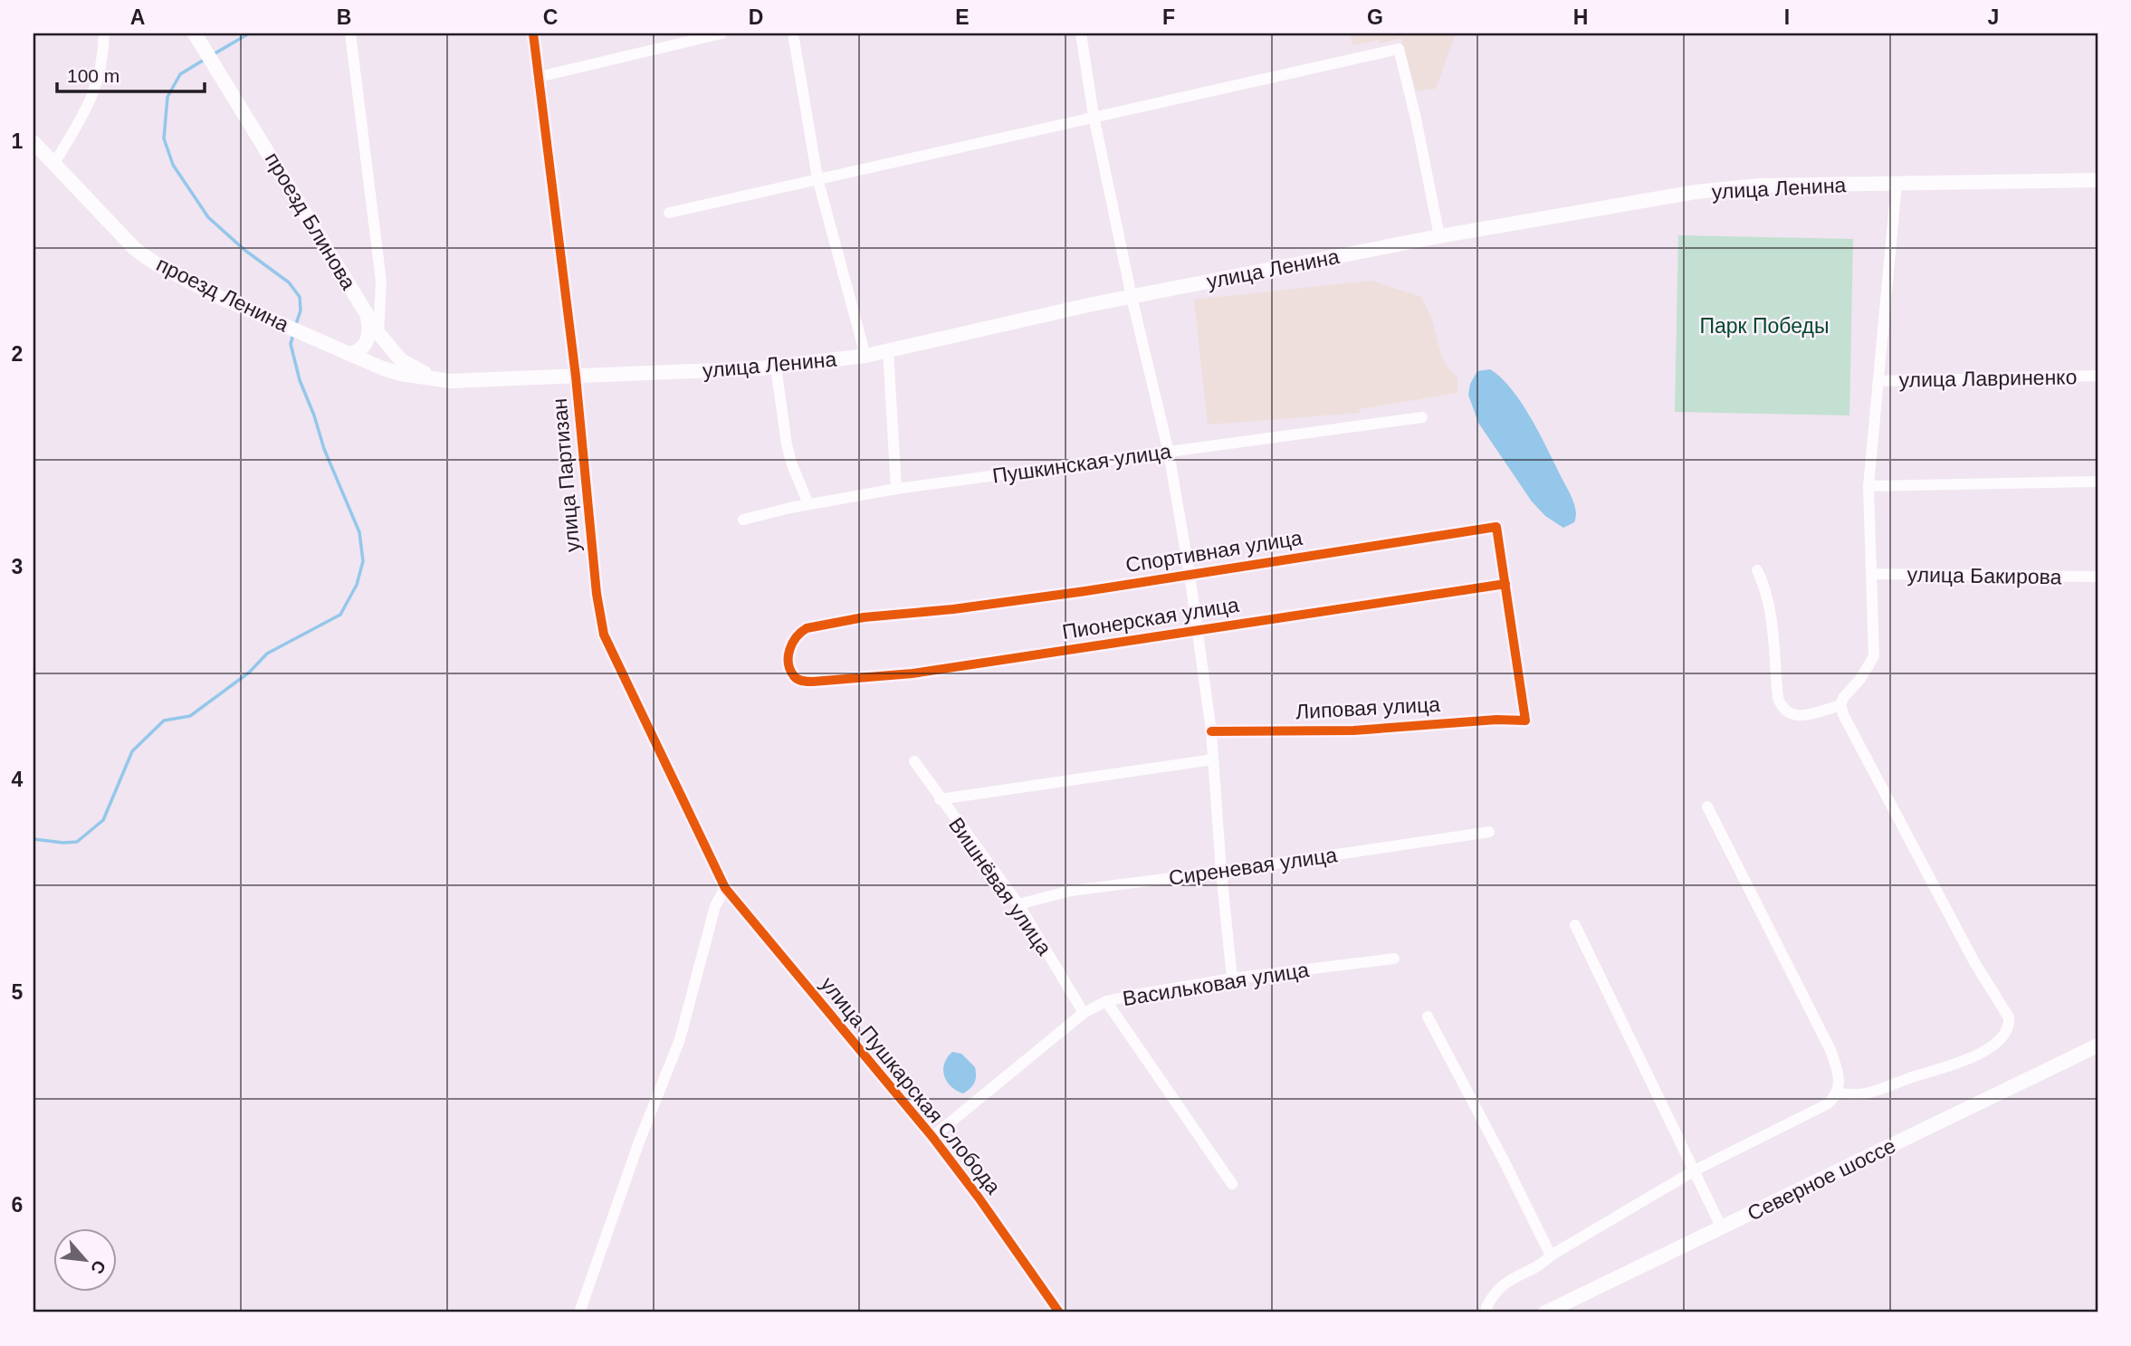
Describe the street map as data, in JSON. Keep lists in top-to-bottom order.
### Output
{
  "streets": {
    "main road": [
      "улица Ленина",
      "проезд Блинова",
      "проезд Ленина",
      "Северное шоссе"
    ],
    "street": [
      "улица Лавриненко",
      "Пушкинская улица",
      "улица Партизан",
      "Спортивная улица",
      "улица Бакирова",
      "Пионерская улица",
      "Липовая улица",
      "Сиреневая улица",
      "Вишнёвая улица",
      "Васильковая улица",
      "улица Пушкарская Слобода"
    ]
  },
  "crossings": [
    ["улица Ленина", "проезд Блинова"],
    ["улица Ленина", "проезд Ленина"],
    ["улица Ленина", "улица Партизан"],
    ["проезд Блинова", "проезд Ленина"],
    ["улица Партизан", "улица Пушкарская Слобода"],
    ["Спортивная улица", "Пионерская улица"],
    ["Спортивная улица", "Липовая улица"],
    ["Сиреневая улица", "Вишнёвая улица"],
    ["Вишнёвая улица", "Васильковая улица"],
    ["Васильковая улица", "улица Пушкарская Слобода"]
  ],
  "parks": ["Парк Победы"],
  "scale_bar": "100 m",
  "north": "bottom right",
  "grid": {
    "columns": [
      "A",
      "B",
      "C",
      "D",
      "E",
      "F",
      "G",
      "H",
      "I",
      "J"
    ],
    "rows": [
      "1",
      "2",
      "3",
      "4",
      "5",
      "6"
    ]
  }
}
